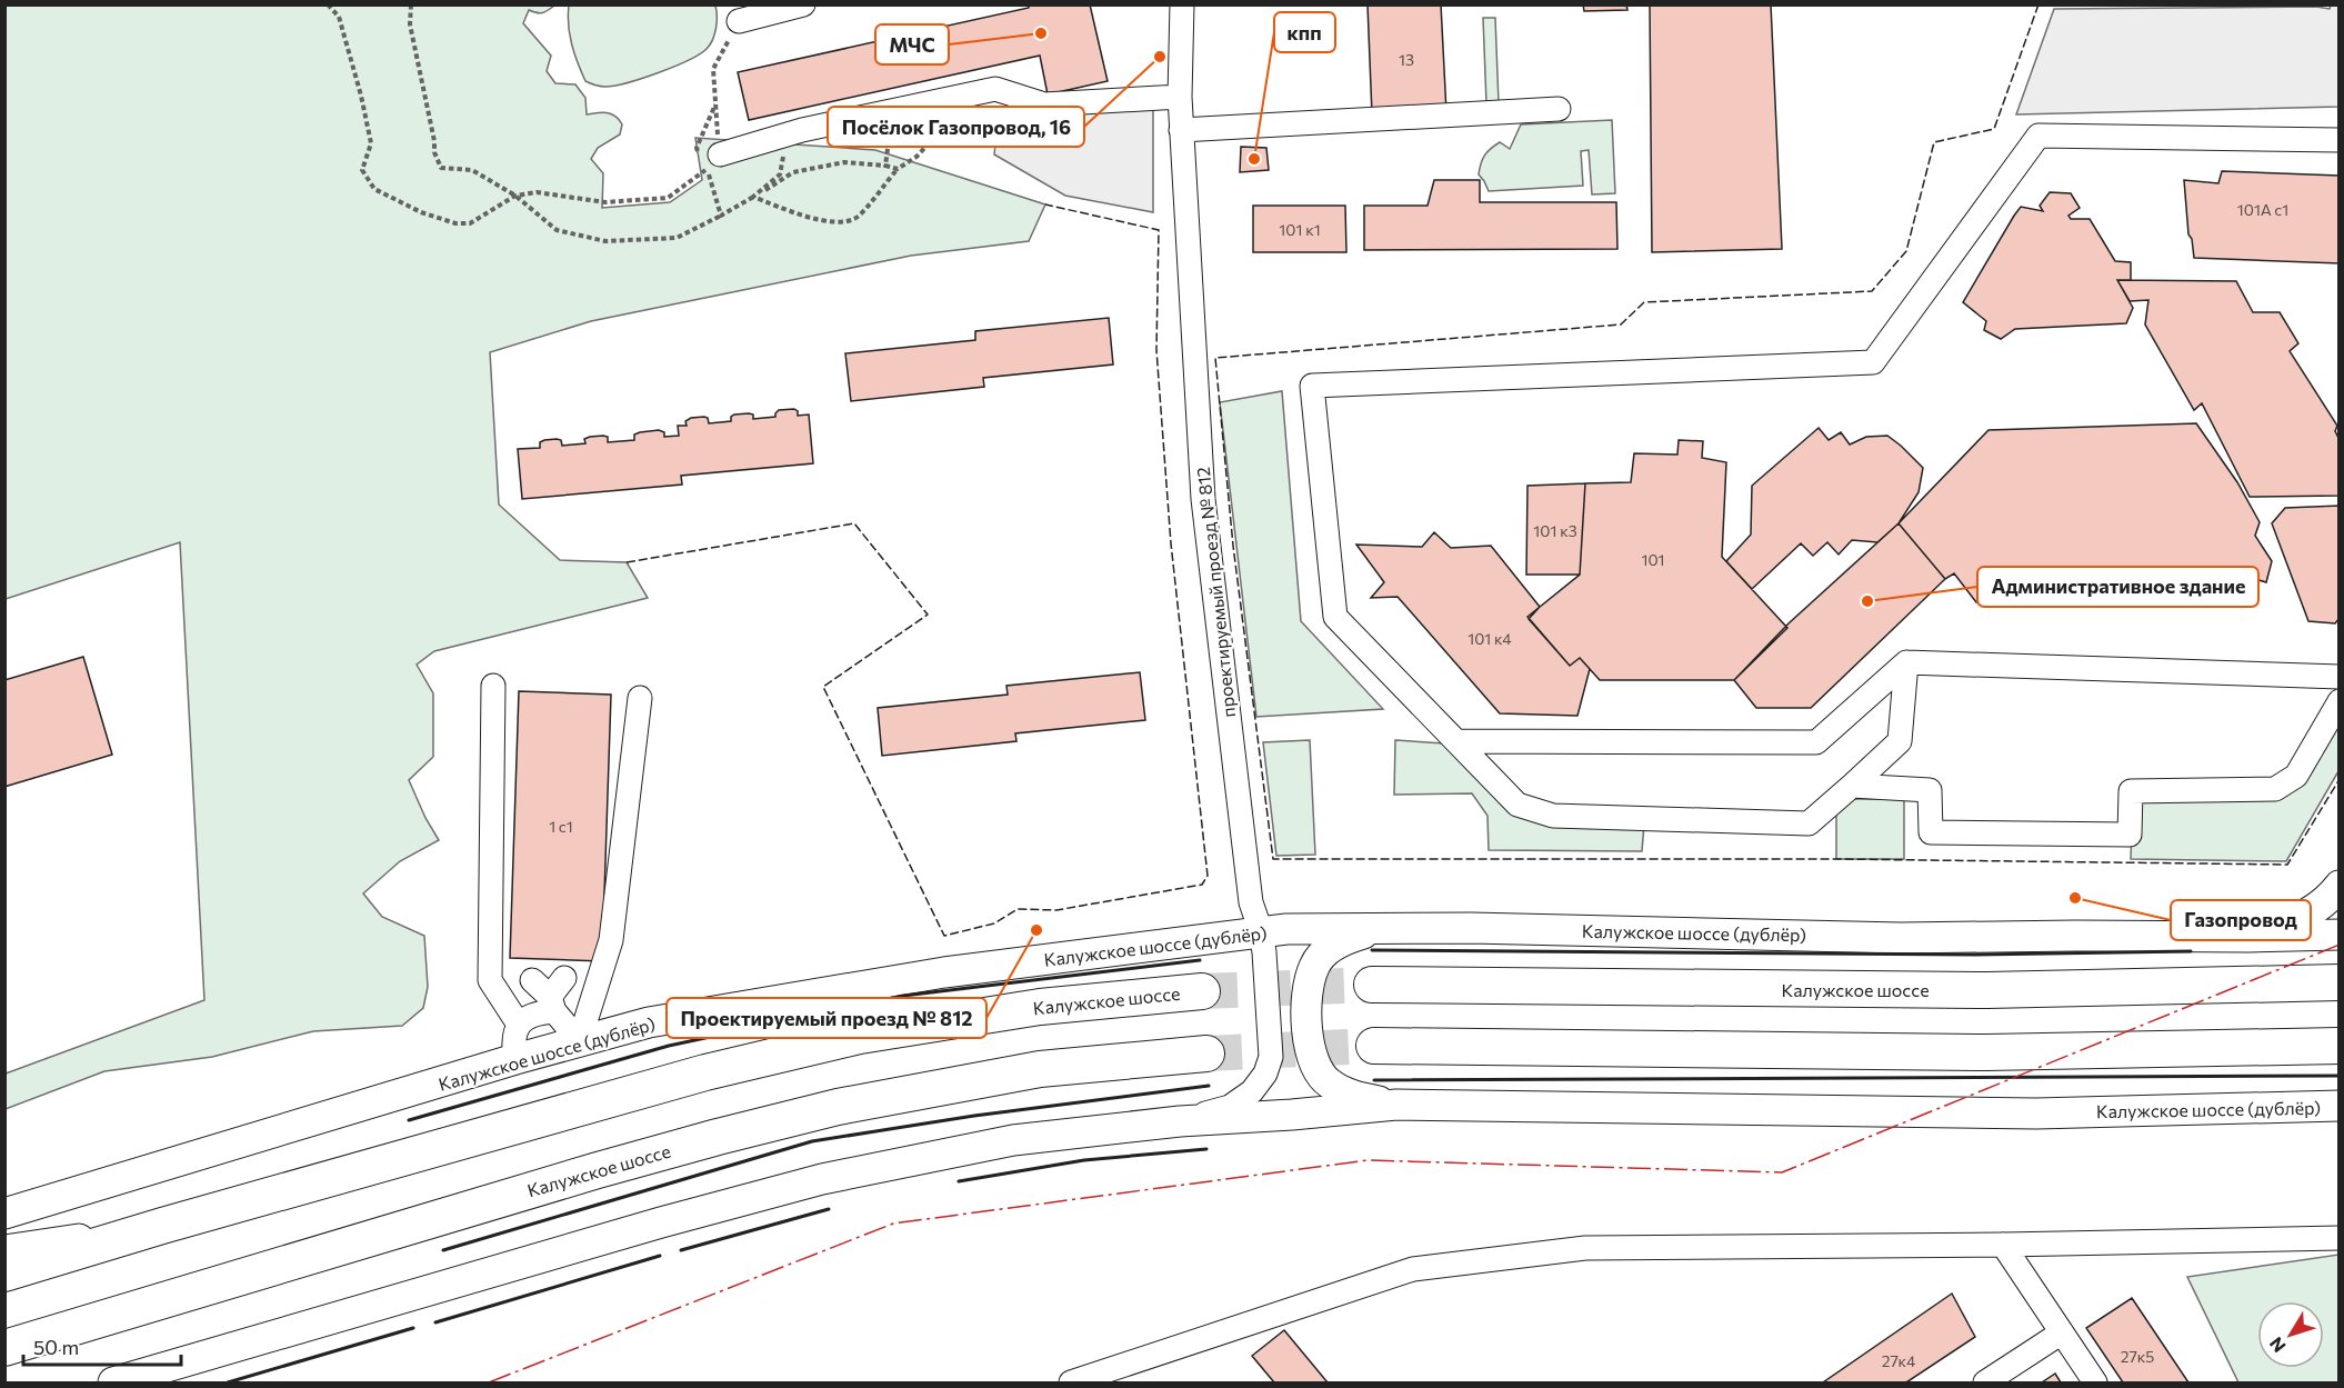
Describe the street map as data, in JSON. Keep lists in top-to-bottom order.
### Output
{
  "streets": {
    "highway": ["Калужское шоссе"],
    "main road": ["Калужское шоссе (дублёр)"],
    "street": ["проектируемый проезд № 812"]
  },
  "crossings": [
    ["проектируемый проезд № 812", "Калужское шоссе (дублёр)"]
  ],
  "places": [
    "МЧС",
    "Посёлок Газопровод, 16",
    "кпп",
    "Административное здание",
    "Газопровод",
    "Проектируемый проезд № 812"
  ],
  "house_numbers": [
    "13",
    "101А с1",
    "101 к1",
    "101 к3",
    "101",
    "101 к4",
    "1 с1",
    "27к5",
    "27к4"
  ],
  "scale_bar": "50 m",
  "north": "bottom left"
}
